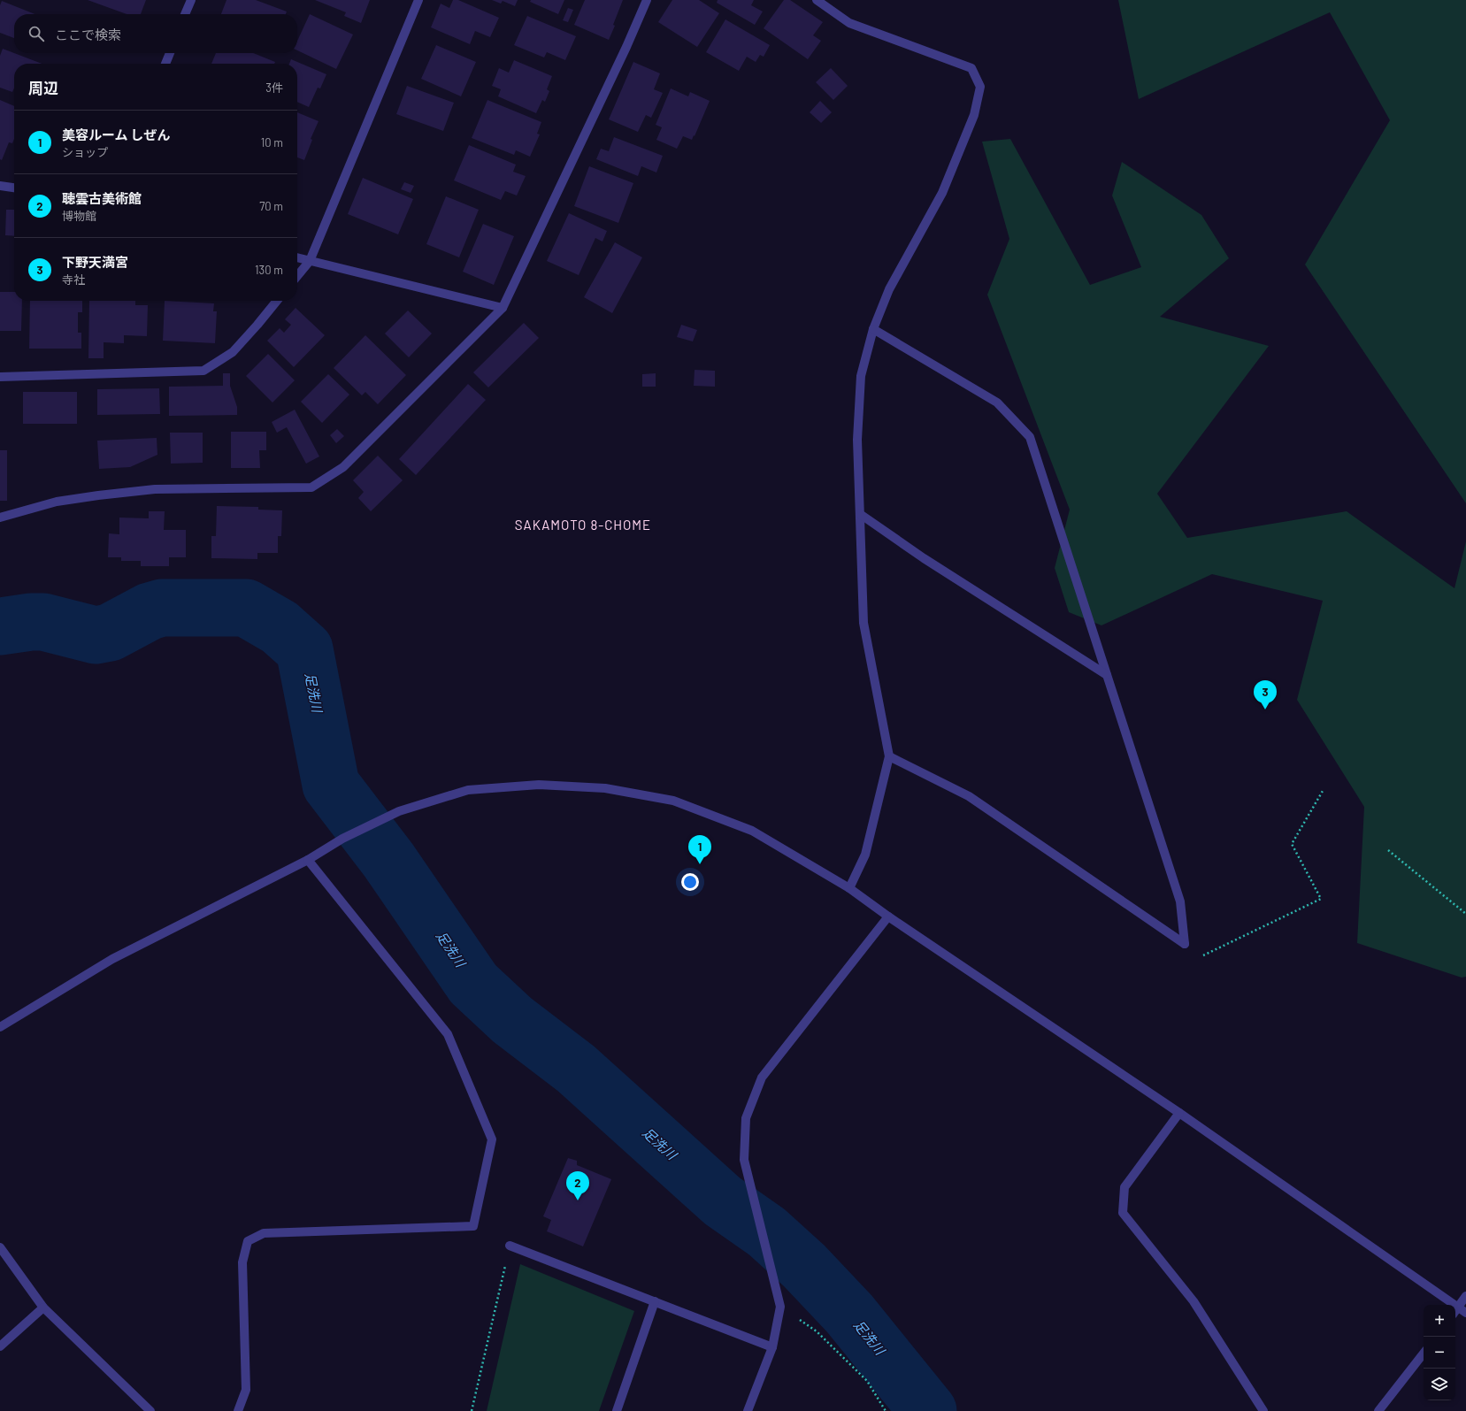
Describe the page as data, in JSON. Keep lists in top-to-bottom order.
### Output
{
  "districts": ["SAKAMOTO 8-CHOME"],
  "water": ["足洗川"],
  "page": {
    "search": "ここで検索",
    "heading": ["周辺", "3件"],
    "list": [
      {
        "mark": "1",
        "name": "美容ルーム しぜん",
        "note": "ショップ",
        "value": "10 m"
      },
      {
        "mark": "2",
        "name": "聴雲古美術館",
        "note": "博物館",
        "value": "70 m"
      },
      {
        "mark": "3",
        "name": "下野天満宮",
        "note": "寺社",
        "value": "130 m"
      }
    ],
    "pins": ["3", "1", "2"],
    "map_buttons": ["+", "−"]
  }
}
